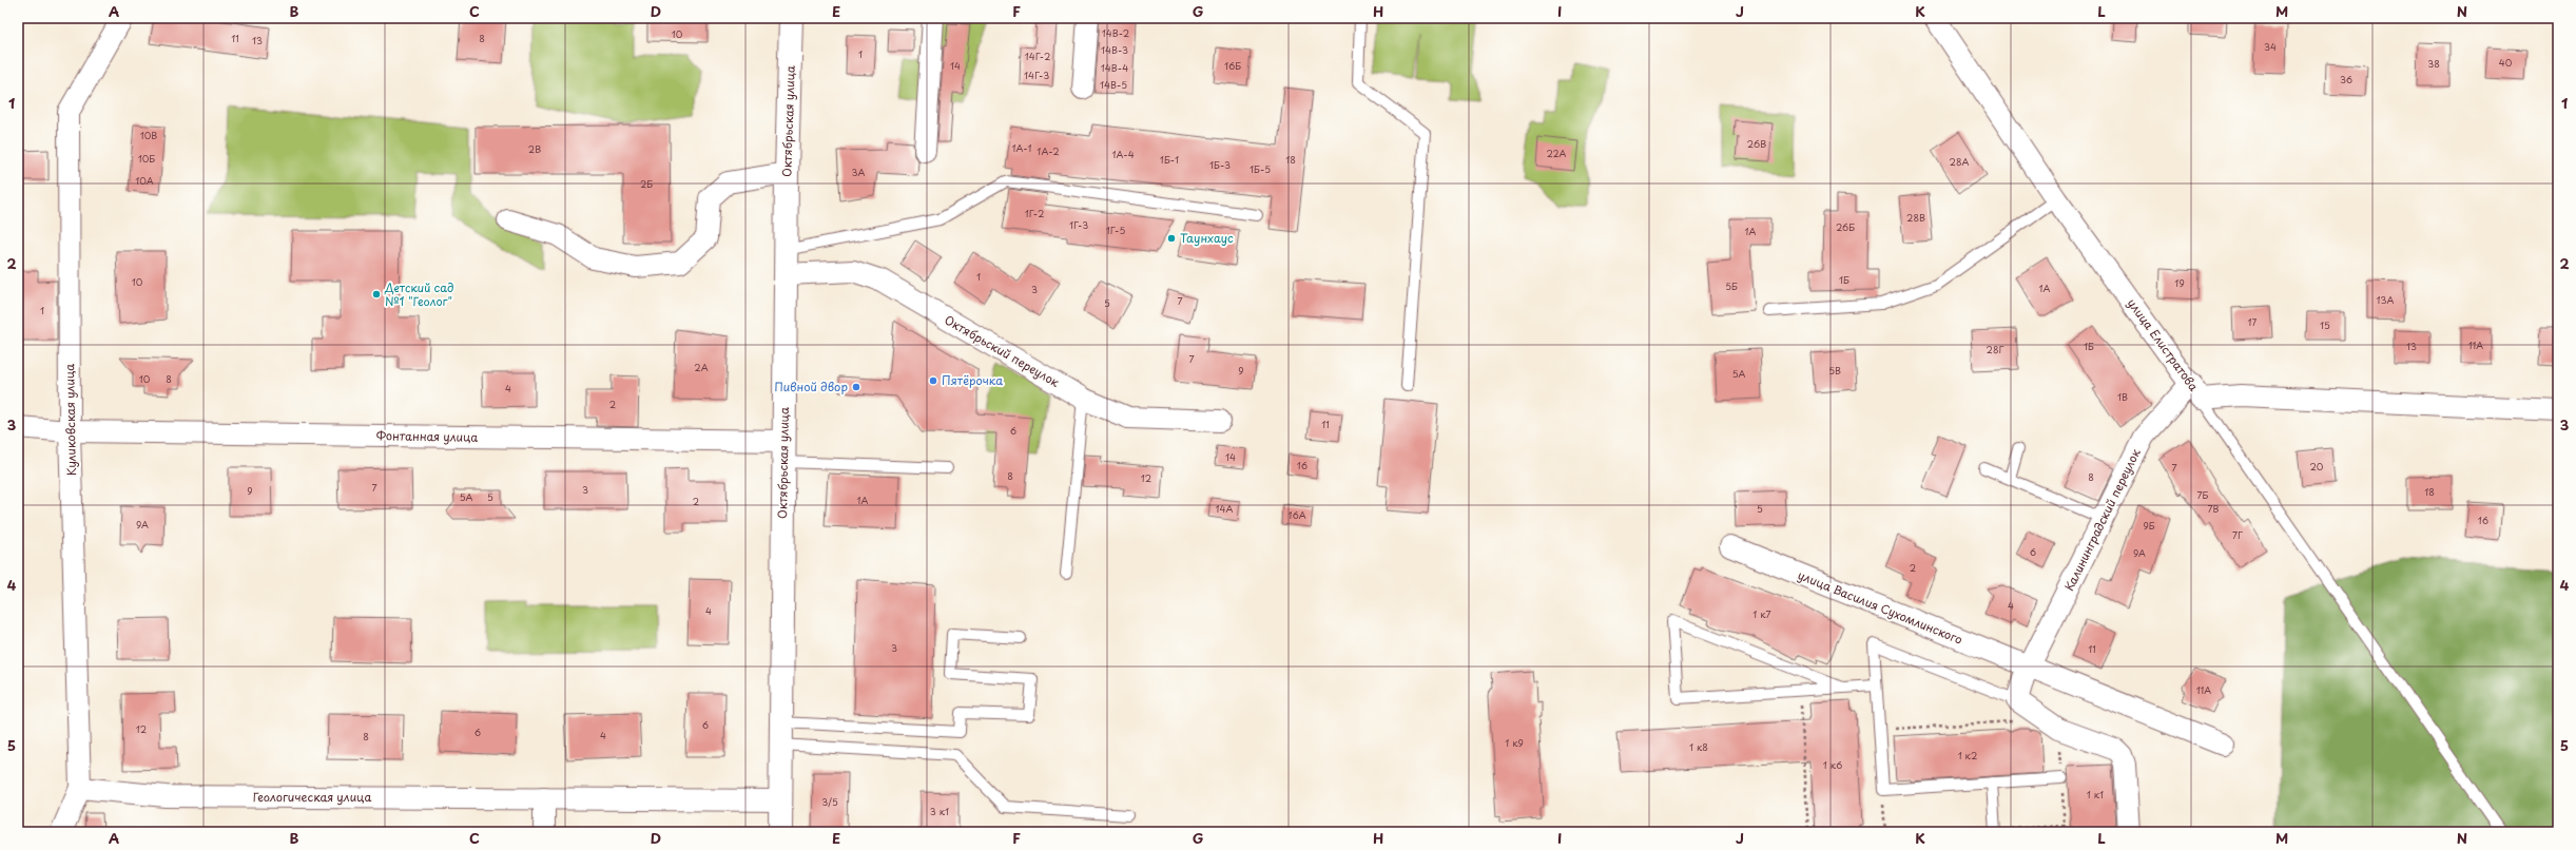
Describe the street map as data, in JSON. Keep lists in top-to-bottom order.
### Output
{
  "streets": {
    "street": [
      "Октябрьская улица",
      "улица Елистратова",
      "Октябрьский переулок",
      "Куликовская улица",
      "Фонтанная улица",
      "Калининградский переулок",
      "улица Василия Сухомлинского",
      "Геологическая улица"
    ]
  },
  "crossings": [
    ["Октябрьская улица", "Октябрьский переулок"],
    ["Октябрьская улица", "Фонтанная улица"],
    ["Октябрьская улица", "Геологическая улица"],
    ["улица Елистратова", "Калининградский переулок"],
    ["Куликовская улица", "Фонтанная улица"],
    ["Куликовская улица", "Геологическая улица"],
    ["Калининградский переулок", "улица Василия Сухомлинского"]
  ],
  "places": [
    "Таунхаус",
    "Детский сад №1 \"Геолог\"",
    "Пятёрочка",
    "Пивной двор"
  ],
  "house_numbers": [
    "14В-2",
    "10",
    "11",
    "8",
    "13",
    "34",
    "14В-3",
    "1",
    "14Г-2",
    "40",
    "38",
    "14",
    "16Б",
    "14В-4",
    "14Г-3",
    "36",
    "14В-5",
    "10В",
    "26В",
    "1А-1",
    "2В",
    "1А-2",
    "22А",
    "1А-4",
    "10Б",
    "1Б-1",
    "18",
    "28А",
    "1Б-3",
    "1Б-5",
    "3А",
    "10А",
    "2Б",
    "1Г-2",
    "28В",
    "1Г-3",
    "26Б",
    "1Г-5",
    "1А",
    "1",
    "1Б",
    "10",
    "19",
    "5Б",
    "1А",
    "3",
    "13А",
    "7",
    "5",
    "1",
    "17",
    "15",
    "11А",
    "1Б",
    "13",
    "28Г",
    "7",
    "2А",
    "9",
    "5В",
    "5А",
    "10",
    "8",
    "4",
    "1В",
    "2",
    "11",
    "6",
    "14",
    "16",
    "20",
    "7",
    "8",
    "8",
    "12",
    "7",
    "3",
    "9",
    "18",
    "7Б",
    "5А",
    "5",
    "1А",
    "2",
    "14А",
    "5",
    "7В",
    "16А",
    "16",
    "9А",
    "9Б",
    "7Г",
    "6",
    "9А",
    "2",
    "4",
    "4",
    "1 к7",
    "3",
    "11",
    "11А",
    "6",
    "12",
    "6",
    "4",
    "8",
    "1 к9",
    "1 к8",
    "1 к2",
    "1 к6",
    "1 к1",
    "3/5",
    "3 к1"
  ],
  "grid": {
    "columns": [
      "A",
      "B",
      "C",
      "D",
      "E",
      "F",
      "G",
      "H",
      "I",
      "J",
      "K",
      "L",
      "M",
      "N"
    ],
    "rows": [
      "1",
      "2",
      "3",
      "4",
      "5"
    ]
  }
}
